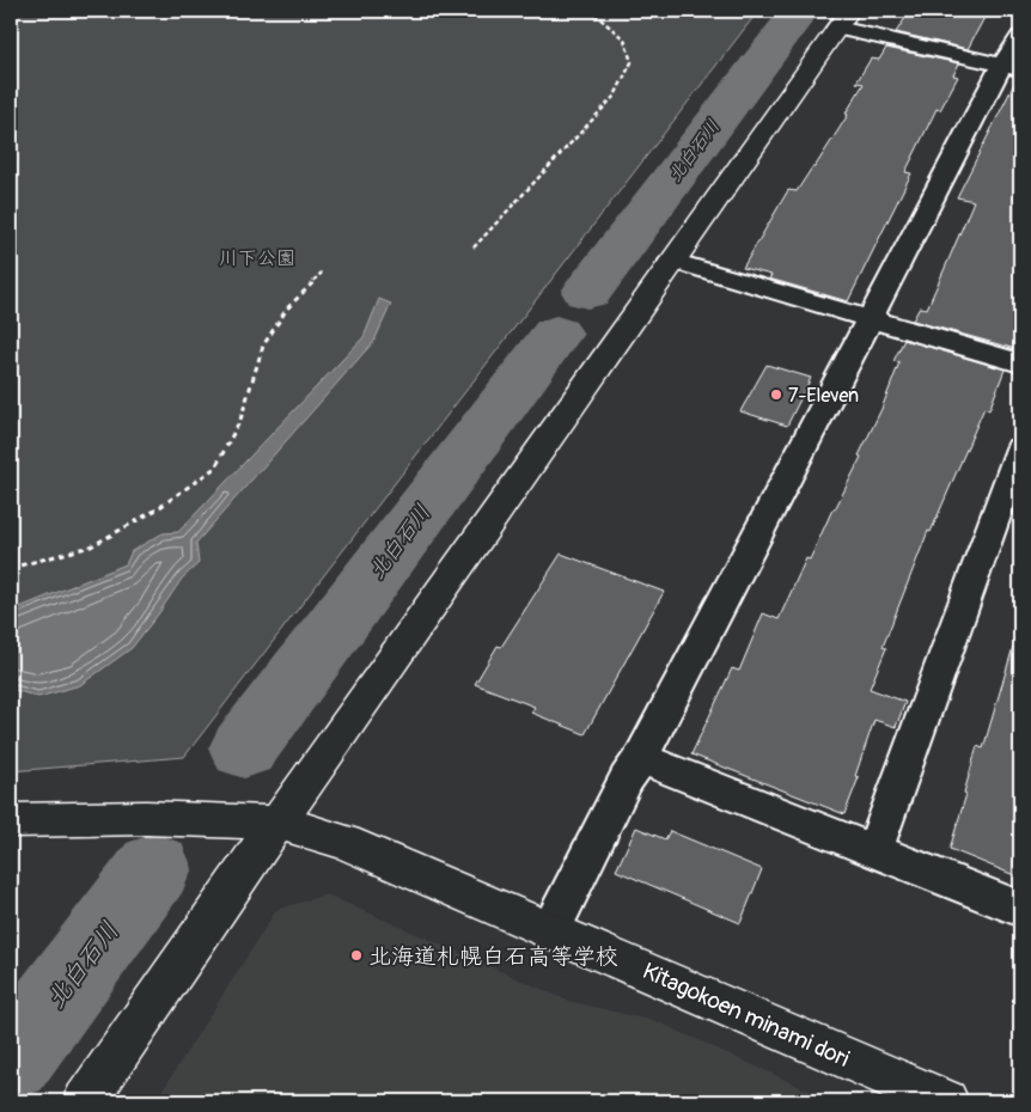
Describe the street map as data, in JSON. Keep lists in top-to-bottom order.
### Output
{
  "streets": {
    "street": ["Kitagokoen minami dori"]
  },
  "water": ["北白石川"],
  "parks": ["川下公園"],
  "places": ["7-Eleven", "北海道札幌白石高等学校"]
}
